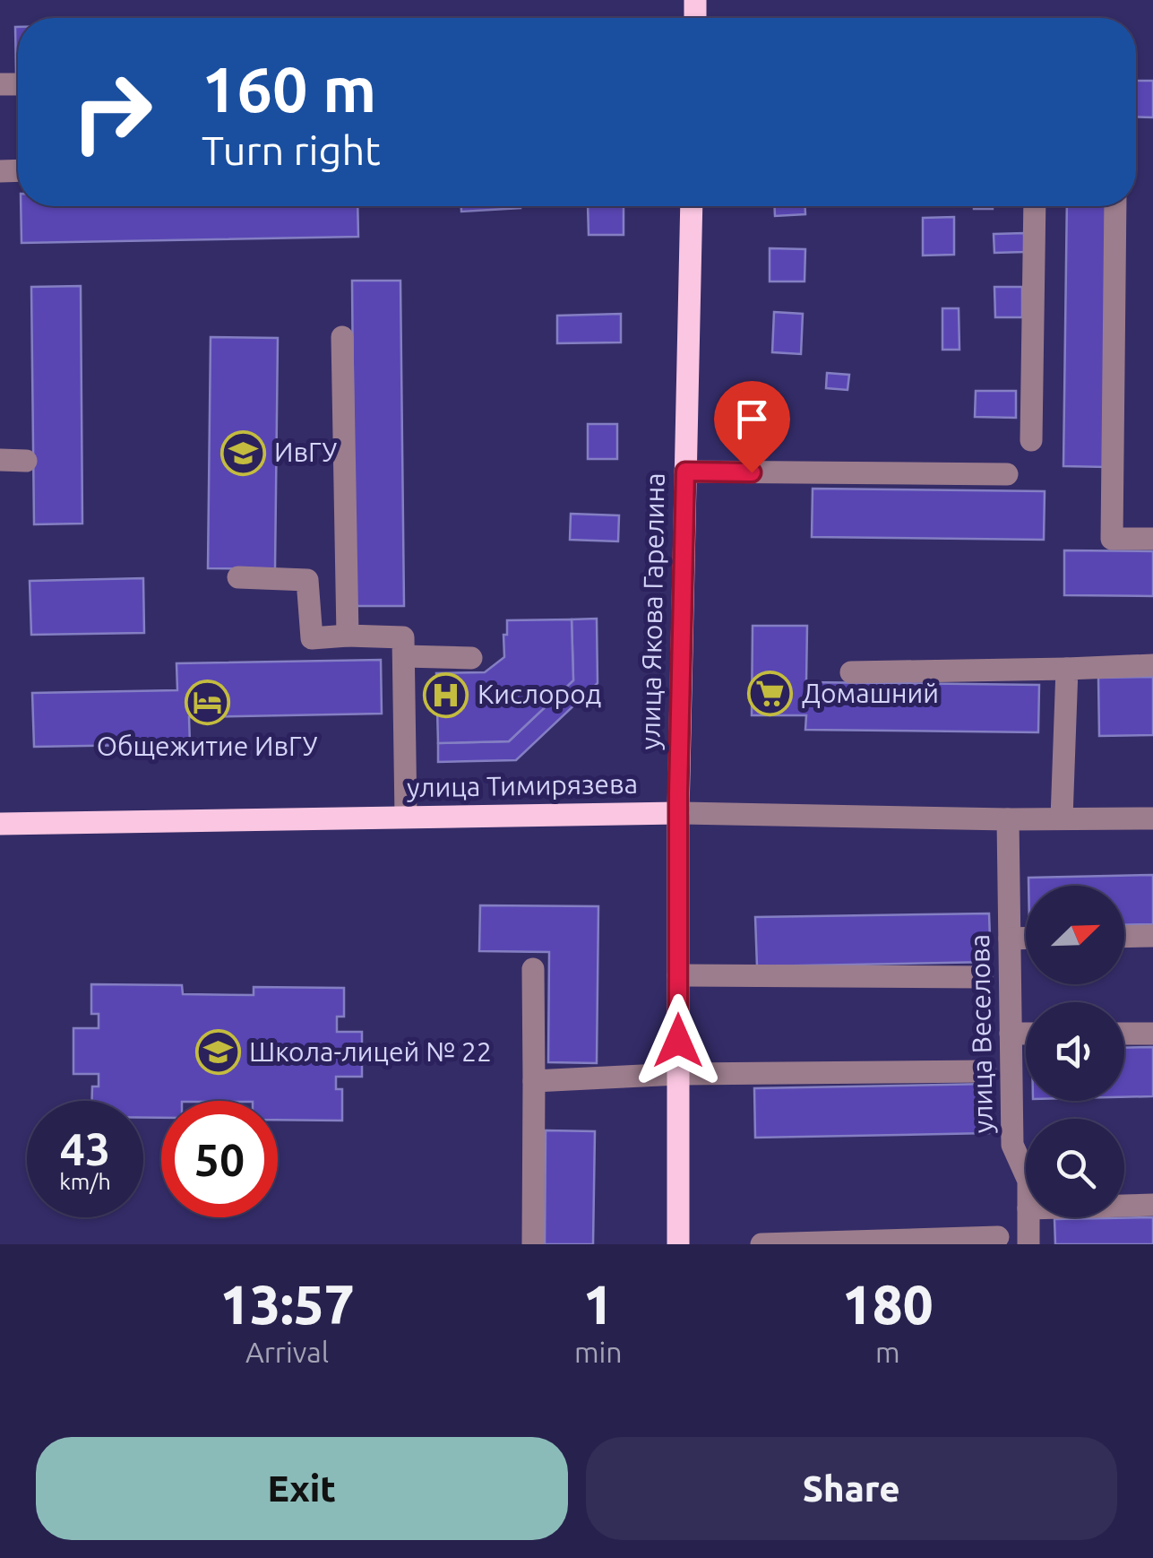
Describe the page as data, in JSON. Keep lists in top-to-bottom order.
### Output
{
  "streets": {
    "main road": ["улица Якова Гарелина", "улица Тимирязева"],
    "street": ["улица Веселова"]
  },
  "crossings": [
    ["улица Якова Гарелина", "улица Тимирязева"],
    ["улица Тимирязева", "улица Веселова"]
  ],
  "places": {
    "school or university": ["ИвГУ", "Школа-лицей № 22"],
    "supermarket": ["Домашний"],
    "hospital": ["Кислород"],
    "hotel": ["Общежитие ИвГУ"]
  },
  "north": "top right",
  "page": {
    "turn": ["160 m", "Turn right"],
    "speed": "43 km/h",
    "limit": "50",
    "eta": [
      "13:57",
      "Arrival",
      "1",
      "min",
      "180",
      "m"
    ],
    "buttons": ["Exit", "Share"]
  }
}
